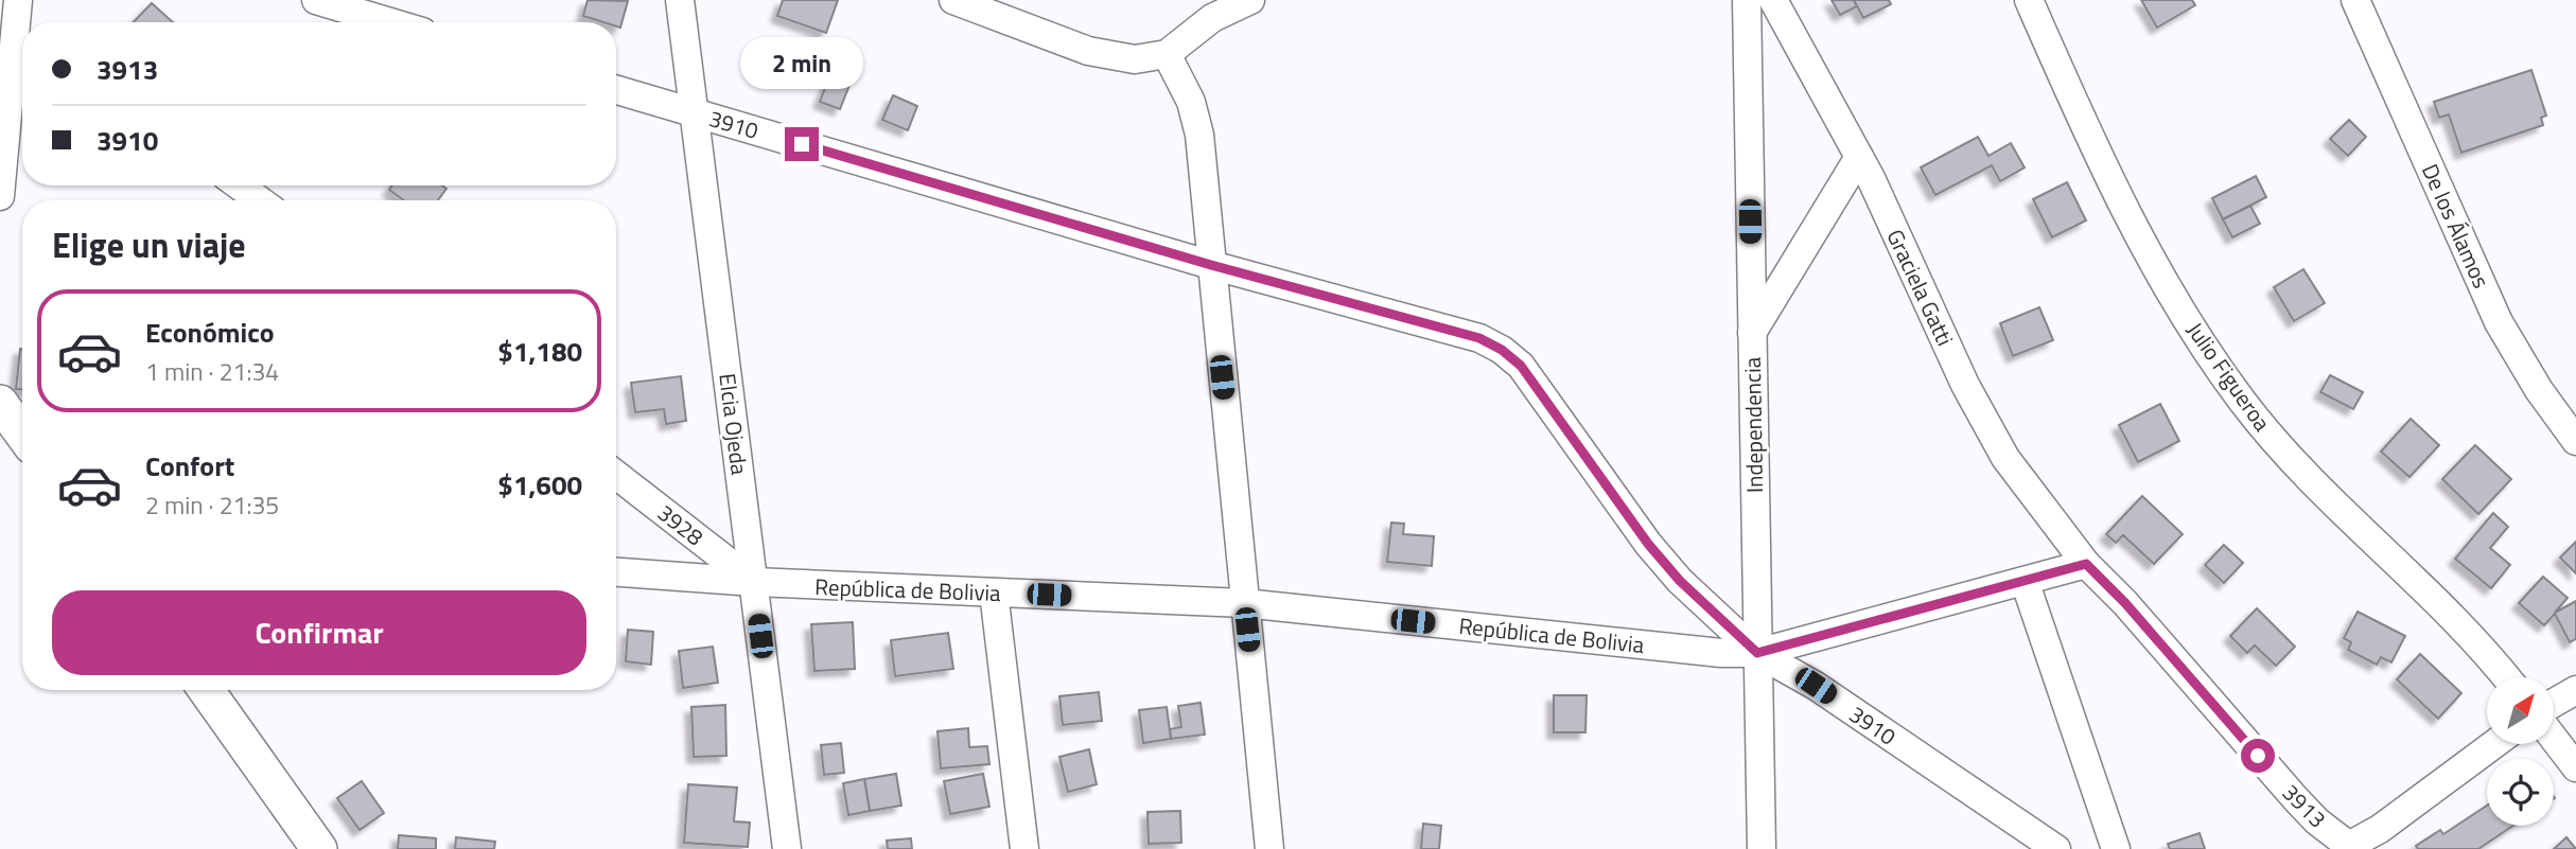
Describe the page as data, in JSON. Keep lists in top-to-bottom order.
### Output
{
  "streets": {
    "street": [
      "3910",
      "De los Álamos",
      "Graciela Gatti",
      "Julio Figueroa",
      "Elcia Ojeda",
      "Independencia",
      "3928",
      "República de Bolivia",
      "3913"
    ]
  },
  "crossings": [
    ["3910", "Elcia Ojeda"],
    ["3910", "Independencia"],
    ["3910", "República de Bolivia"],
    ["Graciela Gatti", "República de Bolivia"],
    ["Graciela Gatti", "3913"],
    ["Elcia Ojeda", "3928"],
    ["Elcia Ojeda", "República de Bolivia"],
    ["Independencia", "República de Bolivia"],
    ["3928", "República de Bolivia"],
    ["República de Bolivia", "3913"]
  ],
  "north": "top right",
  "page": {
    "banner": ["3913", "3910"],
    "bubble": "2 min",
    "heading": "Elige un viaje",
    "list": [
      {
        "name": "Económico",
        "note": "1 min · 21:34",
        "value": "$1,180"
      },
      {
        "name": "Confort",
        "note": "2 min · 21:35",
        "value": "$1,600"
      }
    ],
    "buttons": "Confirmar"
  }
}
